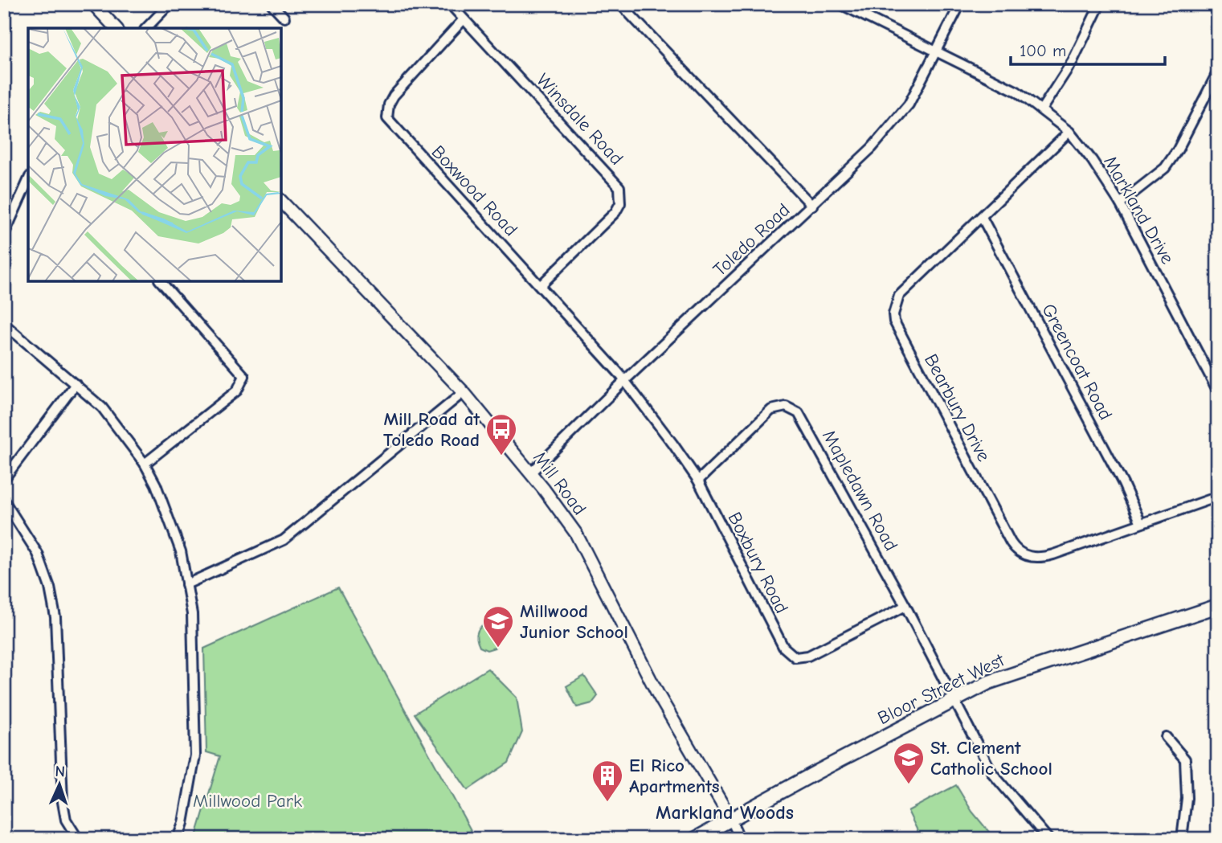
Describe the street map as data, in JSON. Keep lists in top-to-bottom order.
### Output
{
  "streets": {
    "main road": ["Bloor Street West"],
    "street": [
      "Winsdale Road",
      "Boxwood Road",
      "Markland Drive",
      "Toledo Road",
      "Greencoat Road",
      "Bearbury Drive",
      "Mill Road",
      "Mapledawn Road",
      "Boxbury Road"
    ]
  },
  "crossings": [
    ["Winsdale Road", "Boxwood Road"],
    ["Boxwood Road", "Toledo Road"],
    ["Boxwood Road", "Boxbury Road"],
    ["Markland Drive", "Toledo Road"],
    ["Markland Drive", "Bearbury Drive"],
    ["Toledo Road", "Mill Road"],
    ["Toledo Road", "Boxbury Road"],
    ["Greencoat Road", "Bearbury Drive"],
    ["Mill Road", "Bloor Street West"],
    ["Mapledawn Road", "Boxbury Road"],
    ["Mapledawn Road", "Bloor Street West"]
  ],
  "districts": ["Markland Woods"],
  "parks": ["Millwood Park"],
  "places": {
    "bus stop": ["Mill Road at Toledo Road"],
    "school or university": ["Millwood Junior School", "St. Clement Catholic School"],
    "building": ["El Rico Apartments"]
  },
  "scale_bar": "100 m",
  "north": "top"
}
